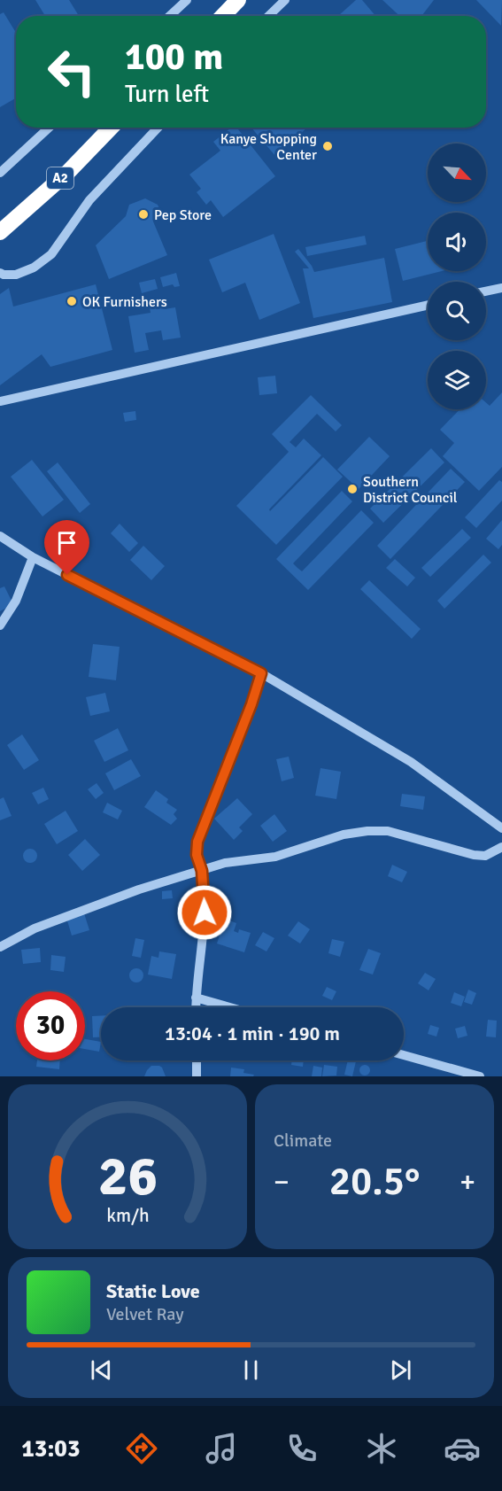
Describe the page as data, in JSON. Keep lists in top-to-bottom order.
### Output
{
  "streets": {
    "highway": ["A2"]
  },
  "places": [
    "Kanye Shopping Center",
    "Pep Store",
    "OK Furnishers",
    "Southern District Council"
  ],
  "north": "bottom right",
  "page": {
    "turn": ["100 m", "Turn left"],
    "limit": "30",
    "trip": "13:04 · 1 min · 190 m",
    "tile": "Climate",
    "heat": ["−", "20.5°", "+"],
    "song": ["Static Love", "Velvet Ray"],
    "tabs": "13:03",
    "gauge": ["26", "km/h"]
  }
}
